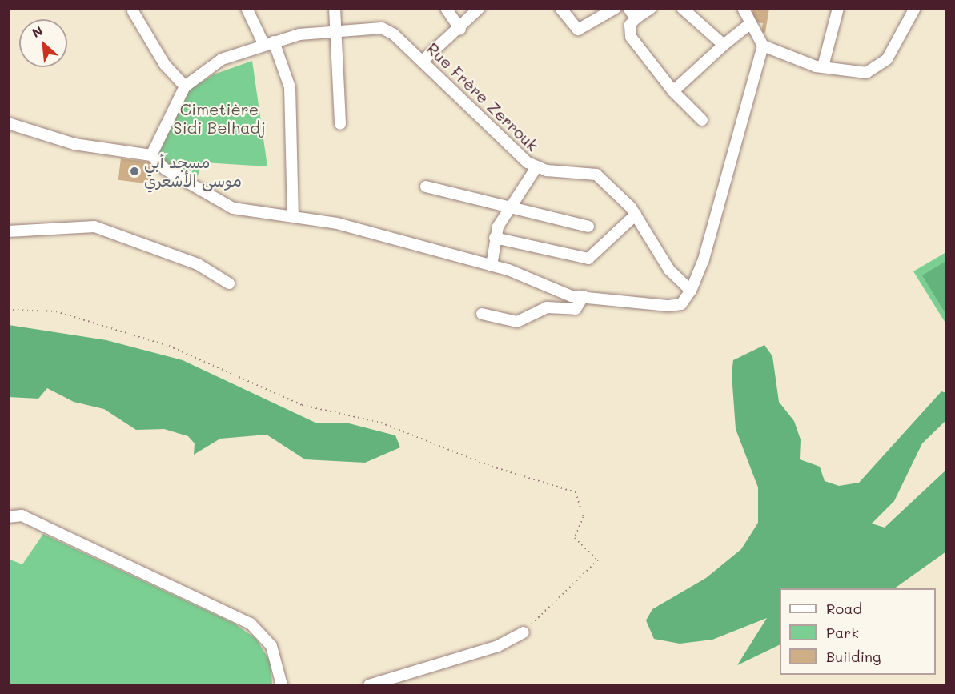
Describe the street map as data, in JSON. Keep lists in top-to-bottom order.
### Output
{
  "streets": {
    "street": ["Rue Frère Zerrouk"]
  },
  "parks": ["Cimetière Sidi Belhadj"],
  "places": ["مسجد أبي موسى الأشعري"],
  "legend": ["Road", "Park", "Building"],
  "north": "top left"
}
